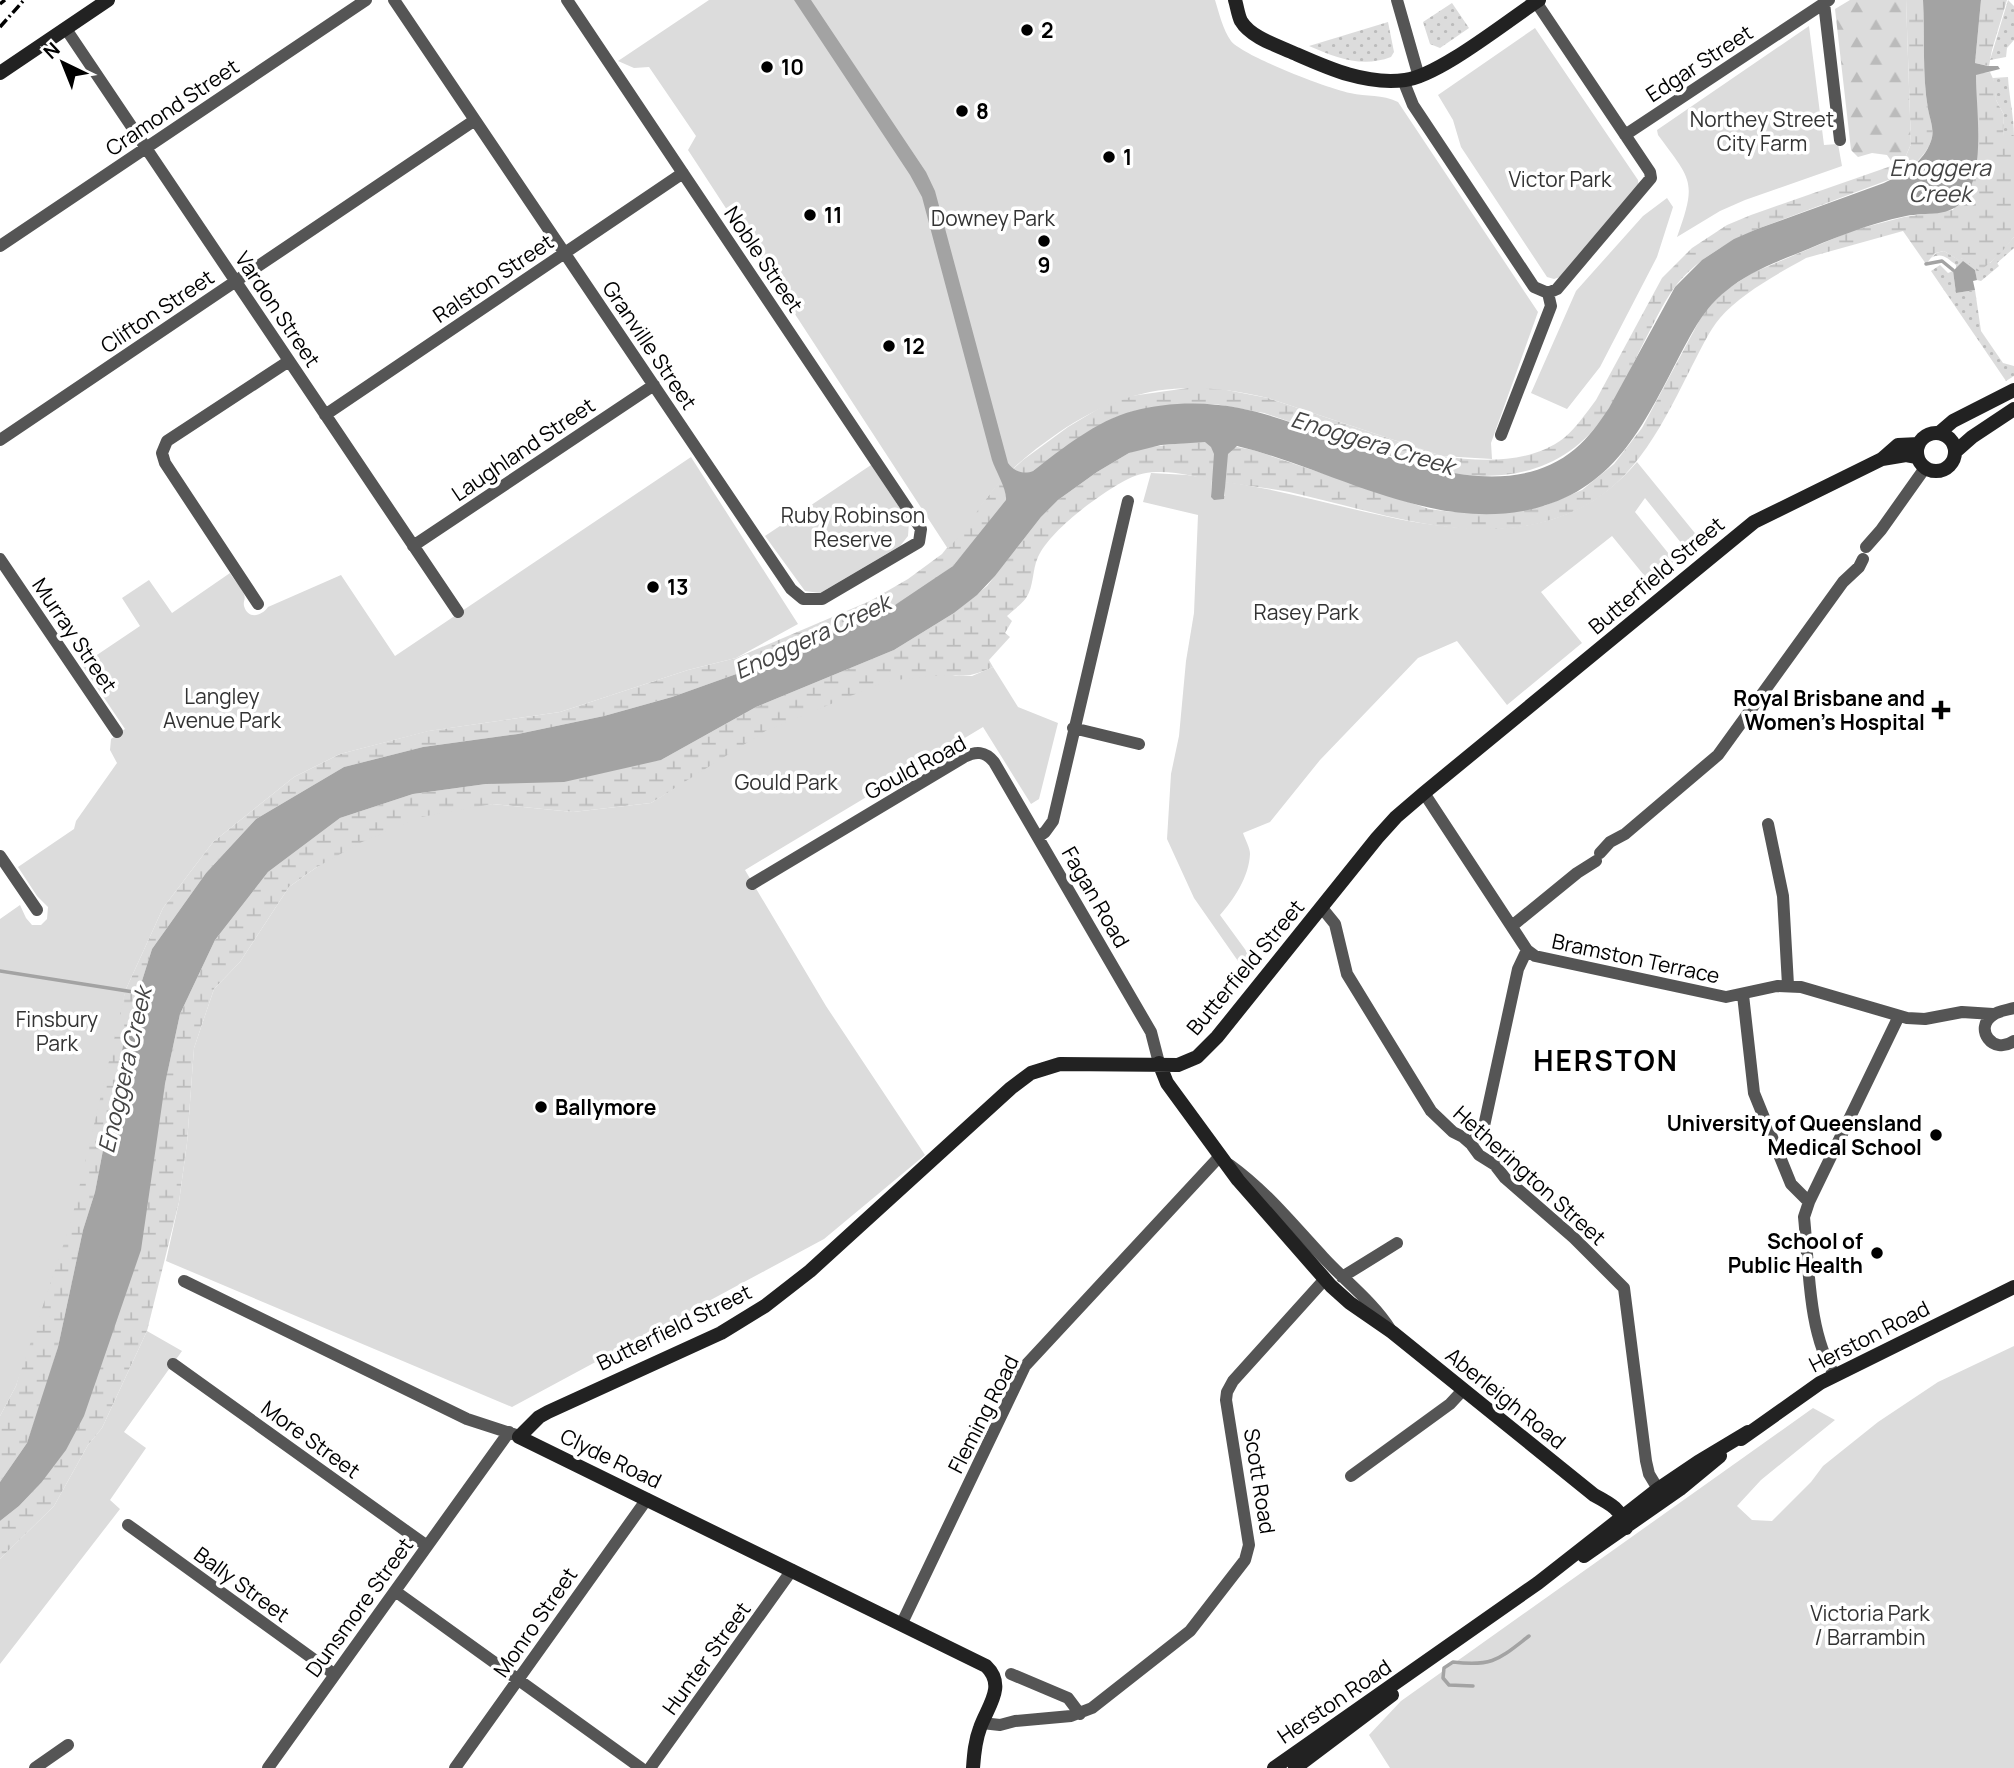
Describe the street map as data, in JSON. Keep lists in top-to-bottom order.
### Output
{
  "streets": {
    "street": [
      "Edgar Street",
      "Cramond Street",
      "Noble Street",
      "Ralston Street",
      "Vardon Street",
      "Clifton Street",
      "Granville Street",
      "Laughland Street",
      "Butterfield Street",
      "Murray Street",
      "Gould Road",
      "Fagan Road",
      "Bramston Terrace",
      "Hetherington Street",
      "Herston Road",
      "Aberleigh Road",
      "Fleming Road",
      "More Street",
      "Clyde Road",
      "Scott Road",
      "Bally Street",
      "Dunsmore Street",
      "Monro Street",
      "Hunter Street"
    ]
  },
  "crossings": [
    ["Cramond Street", "Vardon Street"],
    ["Noble Street", "Ralston Street"],
    ["Noble Street", "Granville Street"],
    ["Ralston Street", "Vardon Street"],
    ["Ralston Street", "Granville Street"],
    ["Vardon Street", "Clifton Street"],
    ["Vardon Street", "Laughland Street"],
    ["Clifton Street", "Granville Street"],
    ["Granville Street", "Laughland Street"],
    ["Butterfield Street", "Fagan Road"],
    ["Butterfield Street", "Bramston Terrace"],
    ["Butterfield Street", "Hetherington Street"],
    ["Butterfield Street", "Aberleigh Road"],
    ["Butterfield Street", "Clyde Road"],
    ["Butterfield Street", "Dunsmore Street"],
    ["Gould Road", "Fagan Road"],
    ["Fagan Road", "Aberleigh Road"],
    ["Hetherington Street", "Herston Road"],
    ["Herston Road", "Aberleigh Road"],
    ["Aberleigh Road", "Fleming Road"],
    ["Aberleigh Road", "Scott Road"],
    ["Fleming Road", "Clyde Road"],
    ["More Street", "Dunsmore Street"],
    ["Clyde Road", "Dunsmore Street"],
    ["Clyde Road", "Monro Street"],
    ["Clyde Road", "Hunter Street"],
    ["Bally Street", "Dunsmore Street"]
  ],
  "districts": ["HERSTON"],
  "water": ["Enoggera Creek"],
  "parks": [
    "Northey Street City Farm",
    "Victor Park",
    "Downey Park",
    "Ruby Robinson Reserve",
    "Rasey Park",
    "Langley Avenue Park",
    "Gould Park",
    "Finsbury Park",
    "Victoria Park / Barrambin"
  ],
  "places": {
    "other": [
      "2",
      "10",
      "8",
      "1",
      "11",
      "9",
      "12",
      "13",
      "Ballymore",
      "University of Queensland Medical School",
      "School of Public Health"
    ],
    "health": ["Royal Brisbane and Women’s Hospital"]
  },
  "north": "top left"
}
